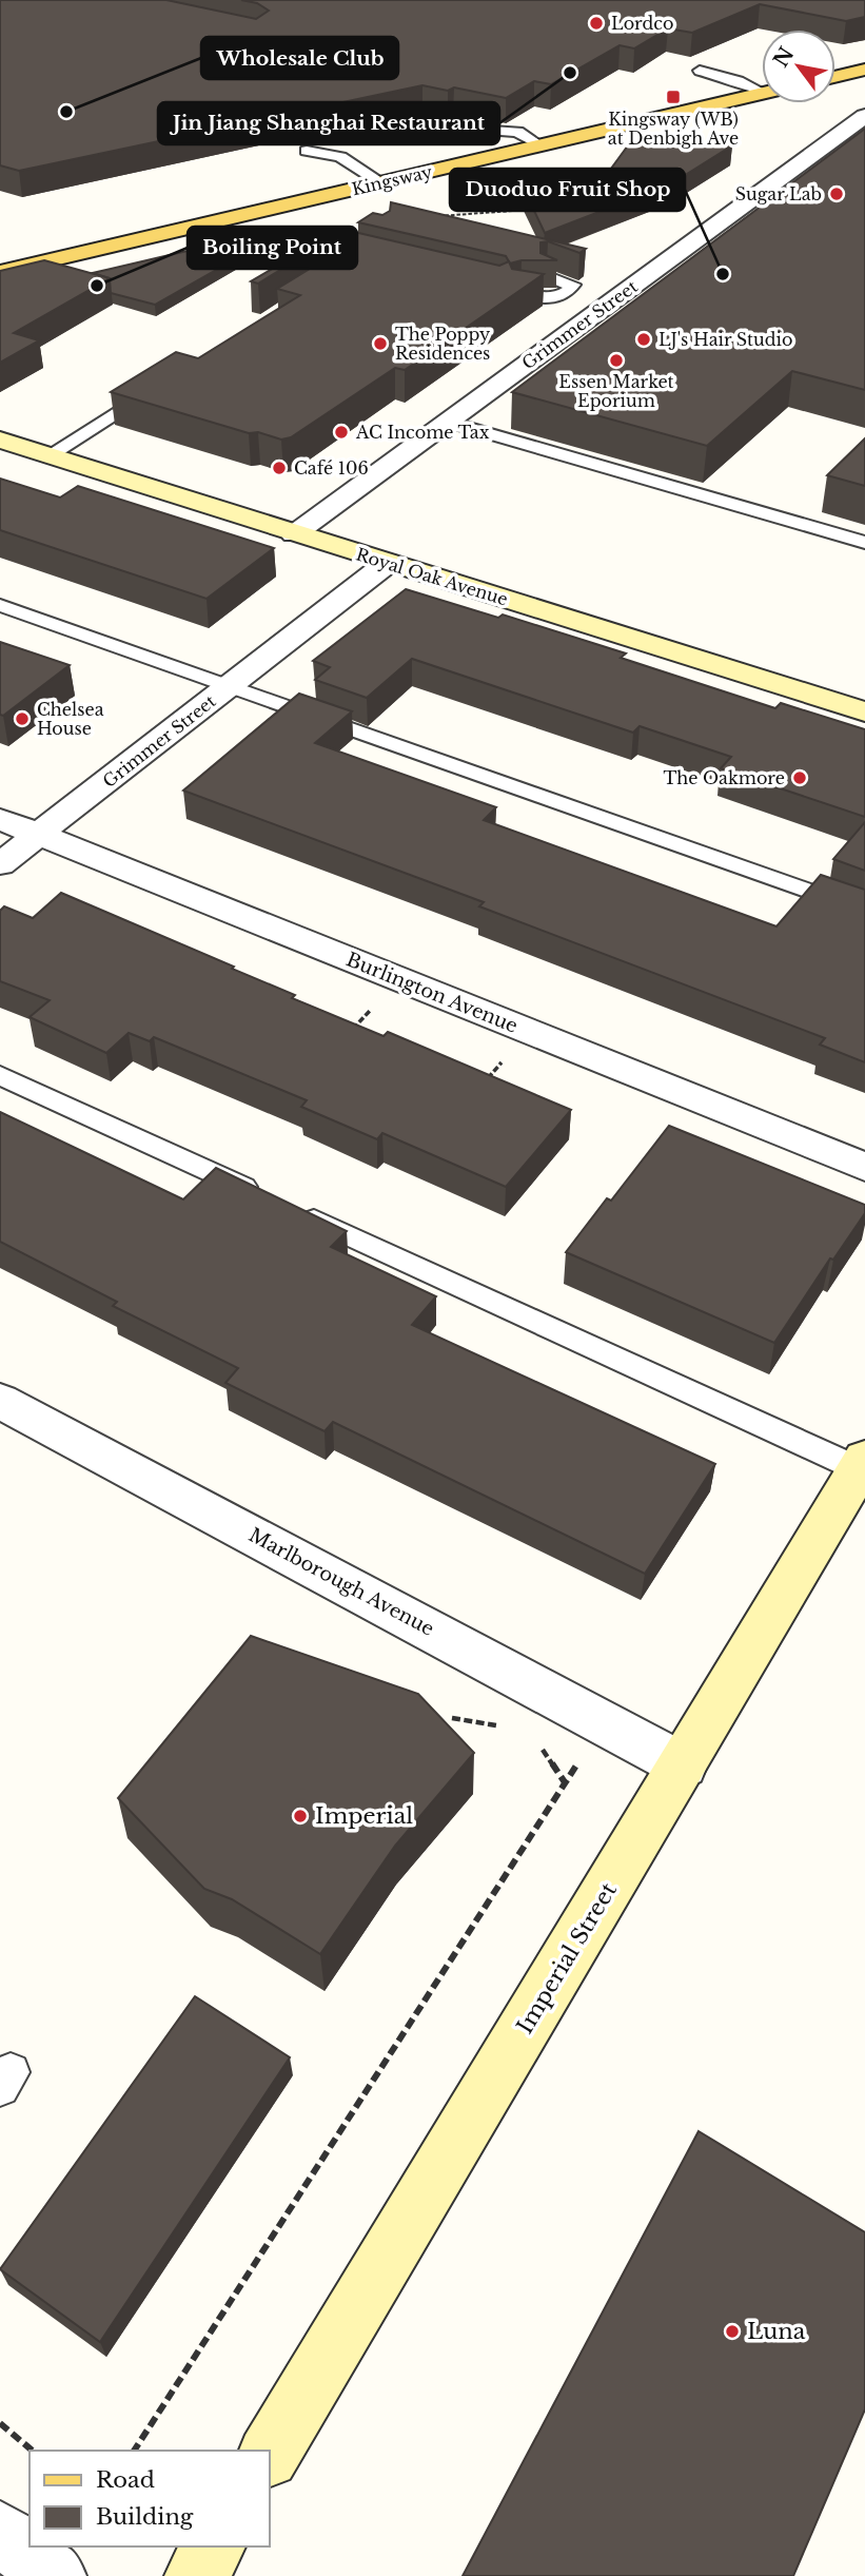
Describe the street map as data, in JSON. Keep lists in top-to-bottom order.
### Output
{
  "streets": {
    "main road": ["Kingsway", "Royal Oak Avenue", "Imperial Street"],
    "street": ["Grimmer Street", "Burlington Avenue", "Marlborough Avenue"]
  },
  "crossings": [
    ["Grimmer Street", "Royal Oak Avenue"],
    ["Grimmer Street", "Burlington Avenue"],
    ["Marlborough Avenue", "Imperial Street"]
  ],
  "places": {
    "other": [
      "Lordco",
      "Jin Jiang Shanghai Restaurant",
      "Wholesale Club",
      "Sugar Lab",
      "Duoduo Fruit Shop",
      "Boiling Point",
      "LJ's Hair Studio",
      "The Poppy Residences",
      "Essen Market Eporium",
      "AC Income Tax",
      "Café 106",
      "Chelsea House",
      "The Oakmore",
      "Imperial",
      "Luna"
    ],
    "transit": ["Kingsway (WB) at Denbigh Ave"]
  },
  "legend": ["Road", "Building"],
  "north": "top left"
}
